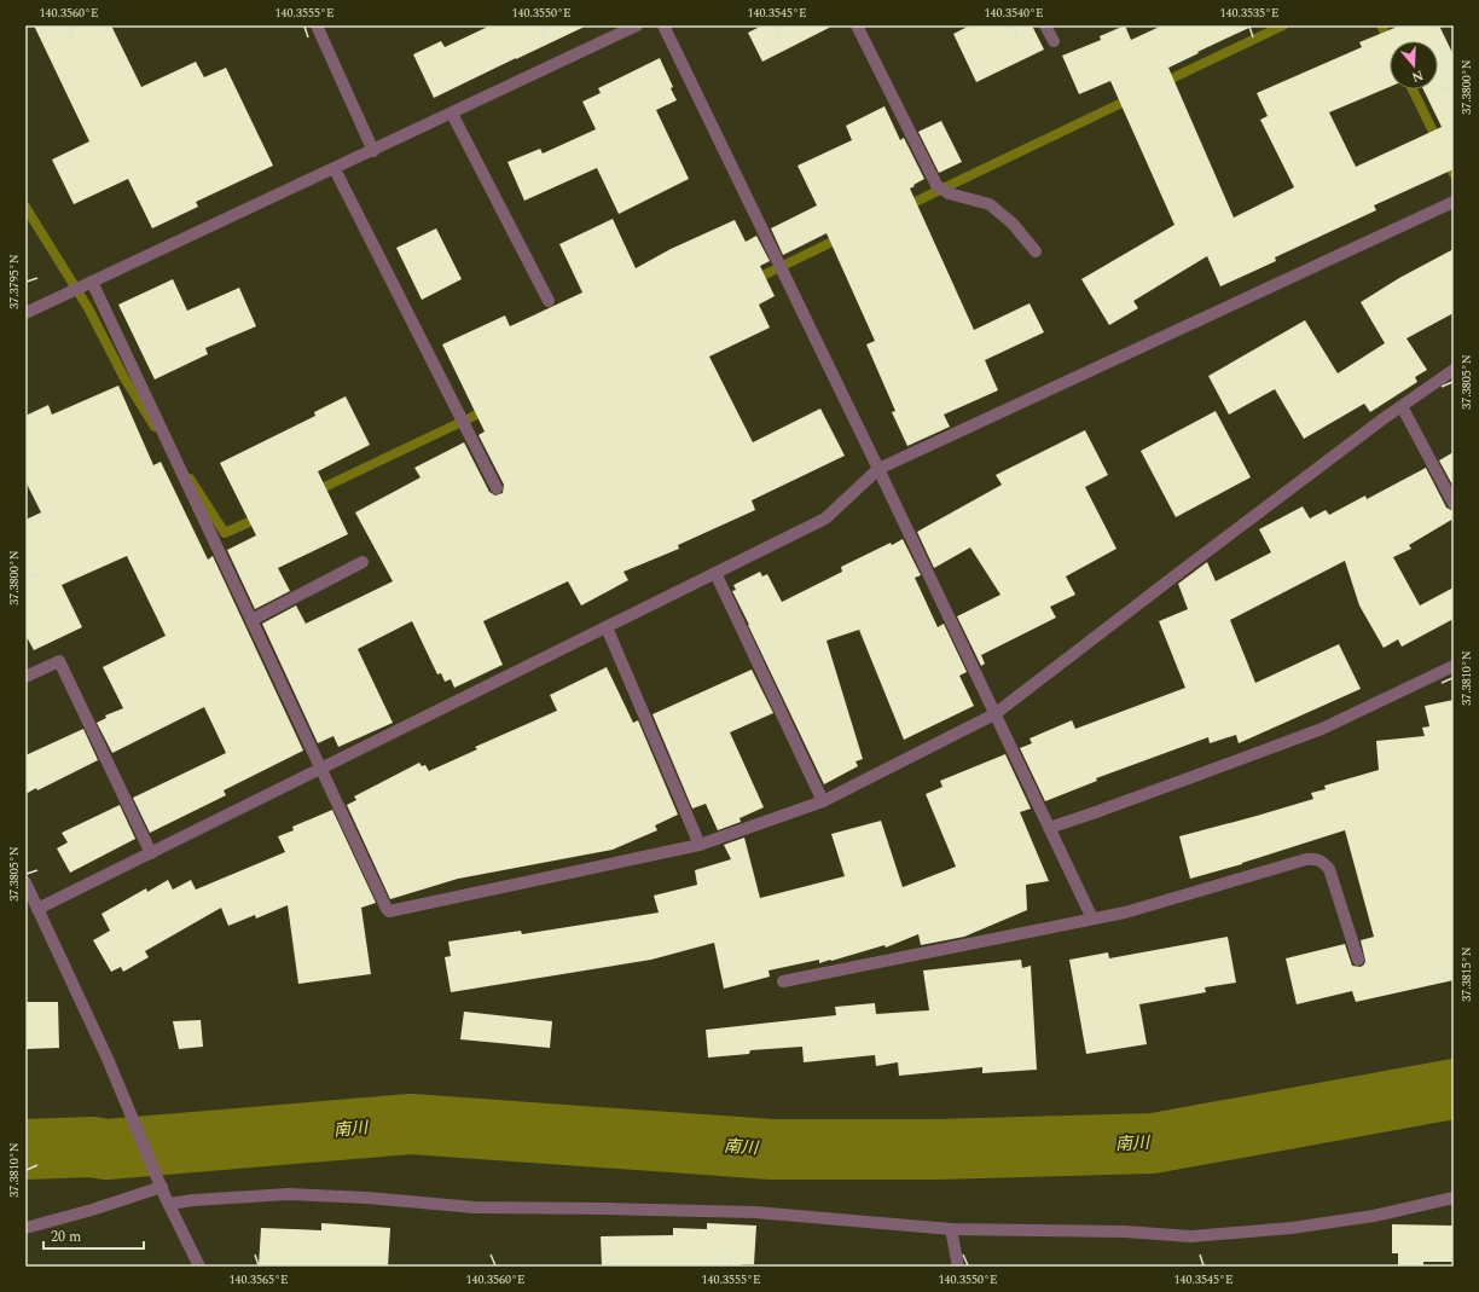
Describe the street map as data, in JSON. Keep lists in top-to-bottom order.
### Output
{
  "water": ["南川"],
  "scale_bar": "20 m",
  "north": "bottom",
  "coordinates": [
    "140.3560°E",
    "140.3555°E",
    "140.3550°E",
    "140.3545°E",
    "140.3540°E",
    "140.3535°E",
    "37.3800°N",
    "37.3795°N",
    "37.3805°N",
    "37.3810°N",
    "37.3815°N",
    "140.3565°E"
  ]
}
